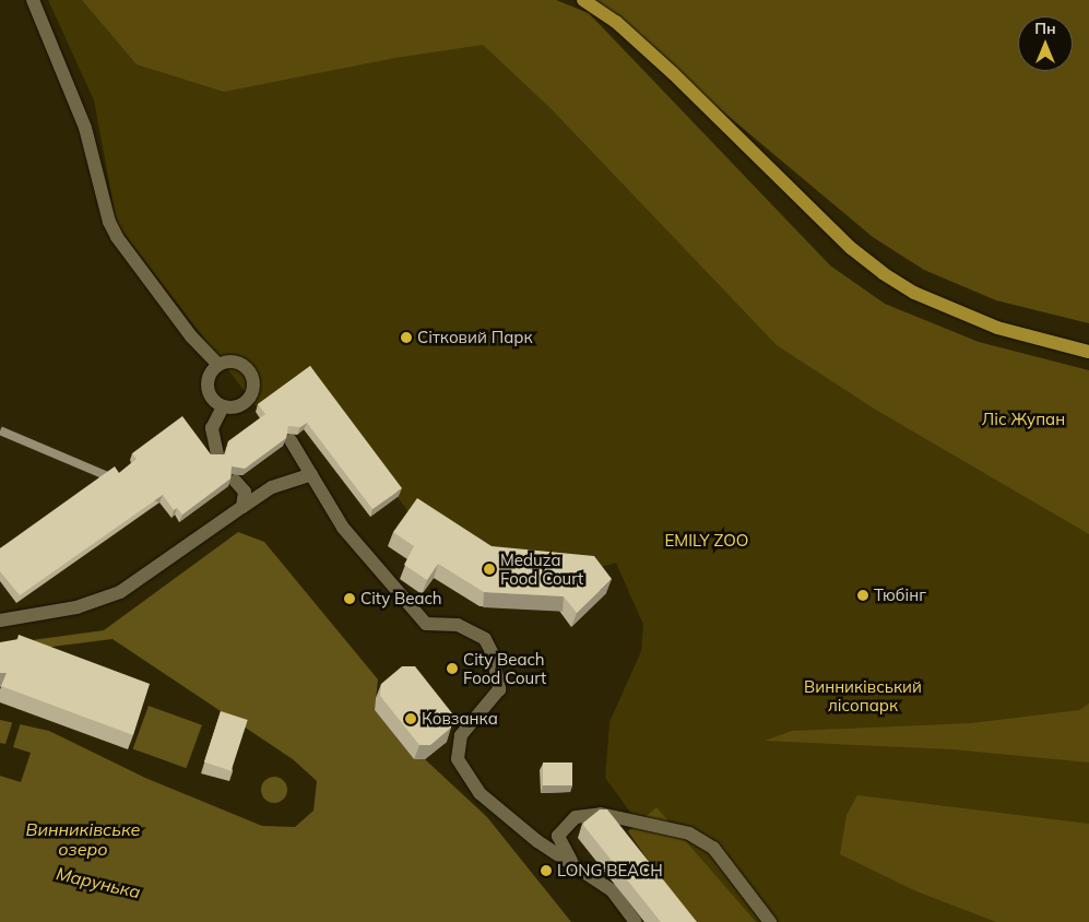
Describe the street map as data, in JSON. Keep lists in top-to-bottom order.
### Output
{
  "water": ["Винниківське озеро", "Марунька"],
  "parks": ["Ліс Жупан", "EMILY ZOO", "Винниківський лісопарк"],
  "places": [
    "Сітковий Парк",
    "Meduza Food Court",
    "Тюбінг",
    "City Beach",
    "City Beach Food Court",
    "Ковзанка",
    "LONG BEACH"
  ],
  "north": "top"
}
